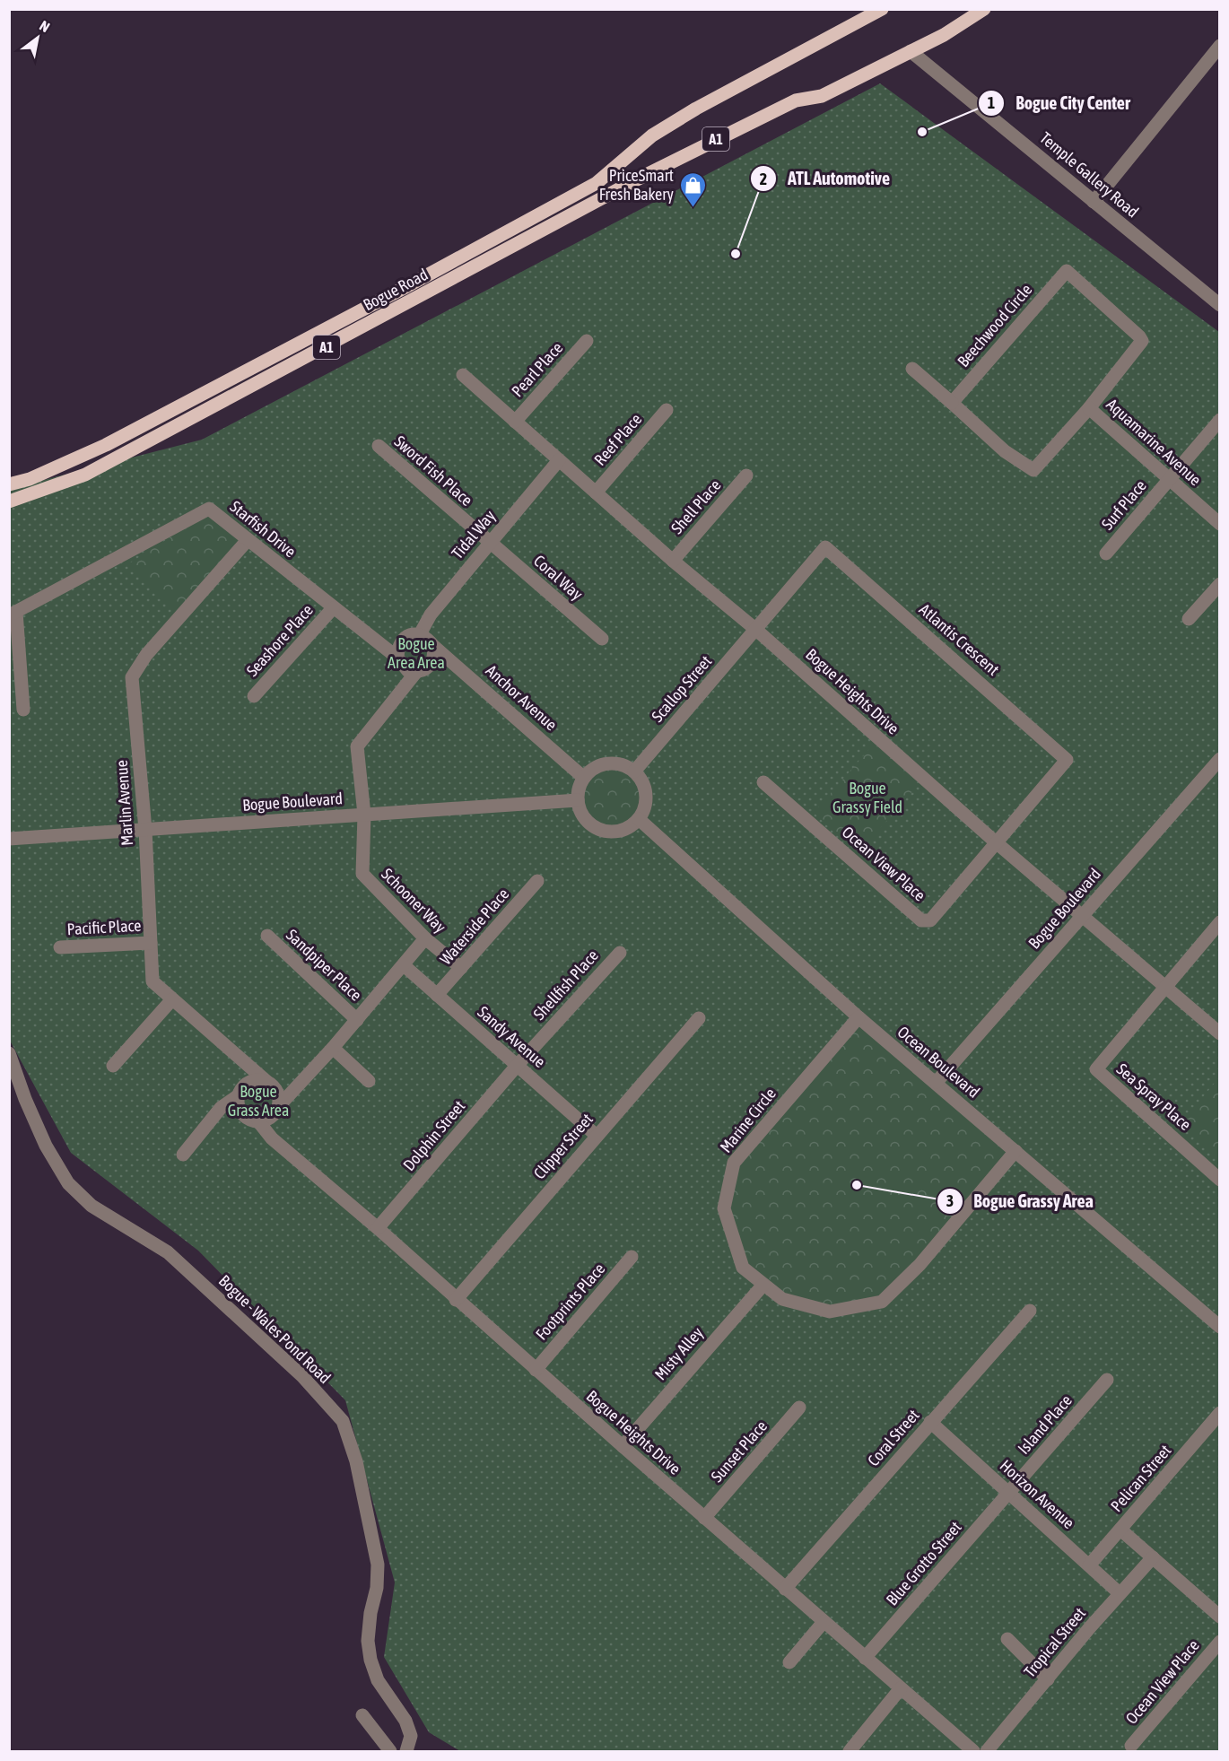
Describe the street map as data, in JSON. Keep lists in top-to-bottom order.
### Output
{
  "streets": {
    "main road": ["A1", "Bogue Road"],
    "street": [
      "Temple Gallery Road",
      "Beechwood Circle",
      "Pearl Place",
      "Reef Place",
      "Aquamarine Avenue",
      "Sword Fish Place",
      "Surf Place",
      "Shell Place",
      "Starfish Drive",
      "Tidal Way",
      "Coral Way",
      "Atlantis Crescent",
      "Seashore Place",
      "Scallop Street",
      "Bogue Heights Drive",
      "Anchor Avenue",
      "Bogue Boulevard",
      "Marlin Avenue",
      "Ocean View Place",
      "Schooner Way",
      "Waterside Place",
      "Pacific Place",
      "Sandpiper Place",
      "Shellfish Place",
      "Sandy Avenue",
      "Ocean Boulevard",
      "Sea Spray Place",
      "Marine Circle",
      "Dolphin Street",
      "Clipper Street",
      "Footprints Place",
      "Bogue - Wales Pond Road",
      "Misty Alley",
      "Island Place",
      "Coral Street",
      "Sunset Place",
      "Pelican Street",
      "Horizon Avenue",
      "Blue Grotto Street",
      "Tropical Street"
    ]
  },
  "crossings": [
    ["Temple Gallery Road", "Bogue Road"],
    ["Beechwood Circle", "Aquamarine Avenue"],
    ["Pearl Place", "Bogue Heights Drive"],
    ["Reef Place", "Bogue Heights Drive"],
    ["Aquamarine Avenue", "Surf Place"],
    ["Sword Fish Place", "Tidal Way"],
    ["Sword Fish Place", "Coral Way"],
    ["Shell Place", "Bogue Heights Drive"],
    ["Starfish Drive", "Tidal Way"],
    ["Starfish Drive", "Seashore Place"],
    ["Starfish Drive", "Anchor Avenue"],
    ["Starfish Drive", "Marlin Avenue"],
    ["Starfish Drive", "Schooner Way"],
    ["Tidal Way", "Coral Way"],
    ["Tidal Way", "Bogue Heights Drive"],
    ["Tidal Way", "Anchor Avenue"],
    ["Tidal Way", "Schooner Way"],
    ["Atlantis Crescent", "Scallop Street"],
    ["Atlantis Crescent", "Bogue Heights Drive"],
    ["Atlantis Crescent", "Ocean View Place"],
    ["Scallop Street", "Bogue Heights Drive"],
    ["Scallop Street", "Anchor Avenue"],
    ["Scallop Street", "Bogue Boulevard"],
    ["Scallop Street", "Ocean Boulevard"],
    ["Bogue Heights Drive", "Bogue Boulevard"],
    ["Bogue Heights Drive", "Marlin Avenue"],
    ["Bogue Heights Drive", "Ocean View Place"],
    ["Bogue Heights Drive", "Sea Spray Place"],
    ["Bogue Heights Drive", "Dolphin Street"],
    ["Bogue Heights Drive", "Clipper Street"],
    ["Bogue Heights Drive", "Footprints Place"],
    ["Bogue Heights Drive", "Misty Alley"],
    ["Bogue Heights Drive", "Coral Street"],
    ["Bogue Heights Drive", "Sunset Place"],
    ["Bogue Heights Drive", "Blue Grotto Street"],
    ["Anchor Avenue", "Bogue Boulevard"],
    ["Anchor Avenue", "Schooner Way"],
    ["Anchor Avenue", "Ocean Boulevard"],
    ["Bogue Boulevard", "Marlin Avenue"],
    ["Bogue Boulevard", "Schooner Way"],
    ["Bogue Boulevard", "Ocean Boulevard"],
    ["Marlin Avenue", "Pacific Place"],
    ["Schooner Way", "Waterside Place"],
    ["Waterside Place", "Sandy Avenue"],
    ["Shellfish Place", "Sandy Avenue"],
    ["Shellfish Place", "Dolphin Street"],
    ["Sandy Avenue", "Dolphin Street"],
    ["Sandy Avenue", "Clipper Street"],
    ["Ocean Boulevard", "Marine Circle"],
    ["Marine Circle", "Misty Alley"],
    ["Island Place", "Horizon Avenue"],
    ["Island Place", "Blue Grotto Street"],
    ["Coral Street", "Horizon Avenue"],
    ["Pelican Street", "Horizon Avenue"],
    ["Horizon Avenue", "Blue Grotto Street"],
    ["Horizon Avenue", "Tropical Street"]
  ],
  "parks": ["Bogue Area Area", "Bogue Grassy Field", "Bogue Grass Area"],
  "places": {
    "other": ["Bogue City Center", "ATL Automotive", "Bogue Grassy Area"],
    "shop": ["PriceSmart Fresh Bakery"]
  },
  "north": "top right"
}
